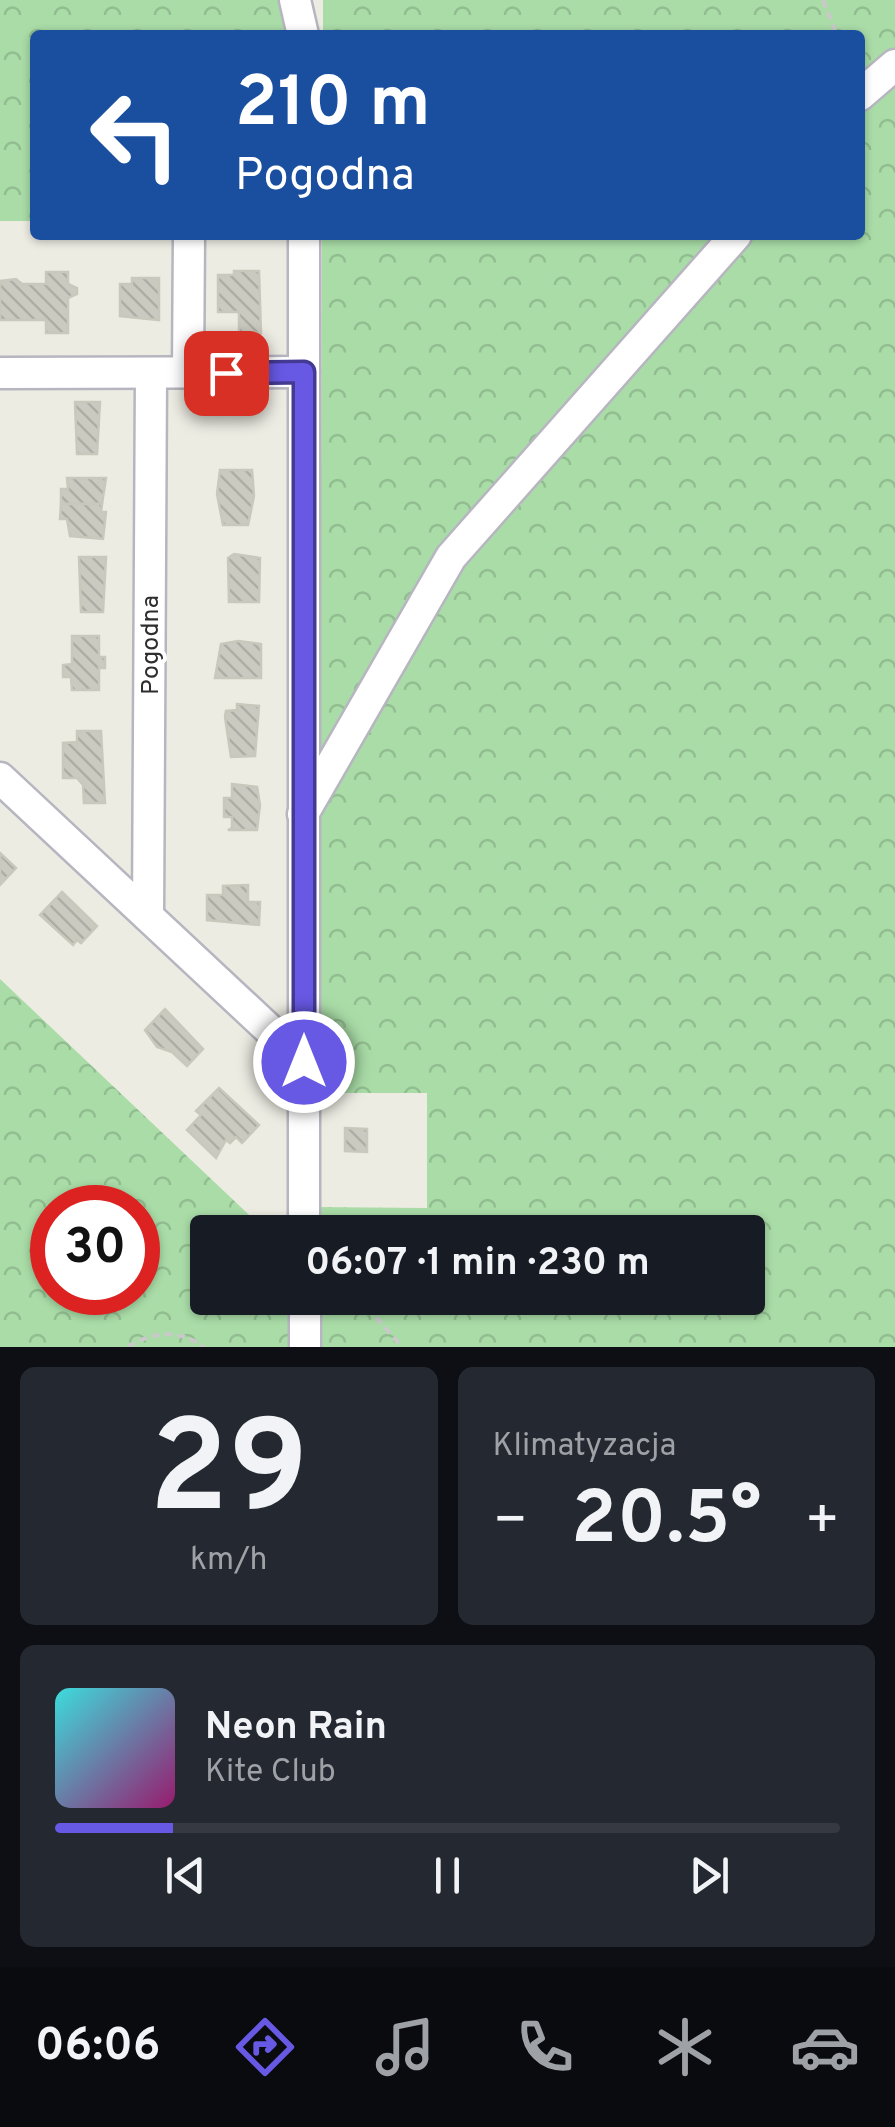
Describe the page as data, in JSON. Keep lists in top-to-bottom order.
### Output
{
  "streets": {
    "street": ["Pogodna"]
  },
  "page": {
    "turn": ["210 m", "Pogodna"],
    "limit": "30",
    "trip": "06:07 · 1 min · 230 m",
    "tile": [
      ["29", "km/h"],
      "Klimatyzacja"
    ],
    "heat": ["−", "20.5°", "+"],
    "song": ["Neon Rain", "Kite Club"],
    "tabs": "06:06"
  }
}
